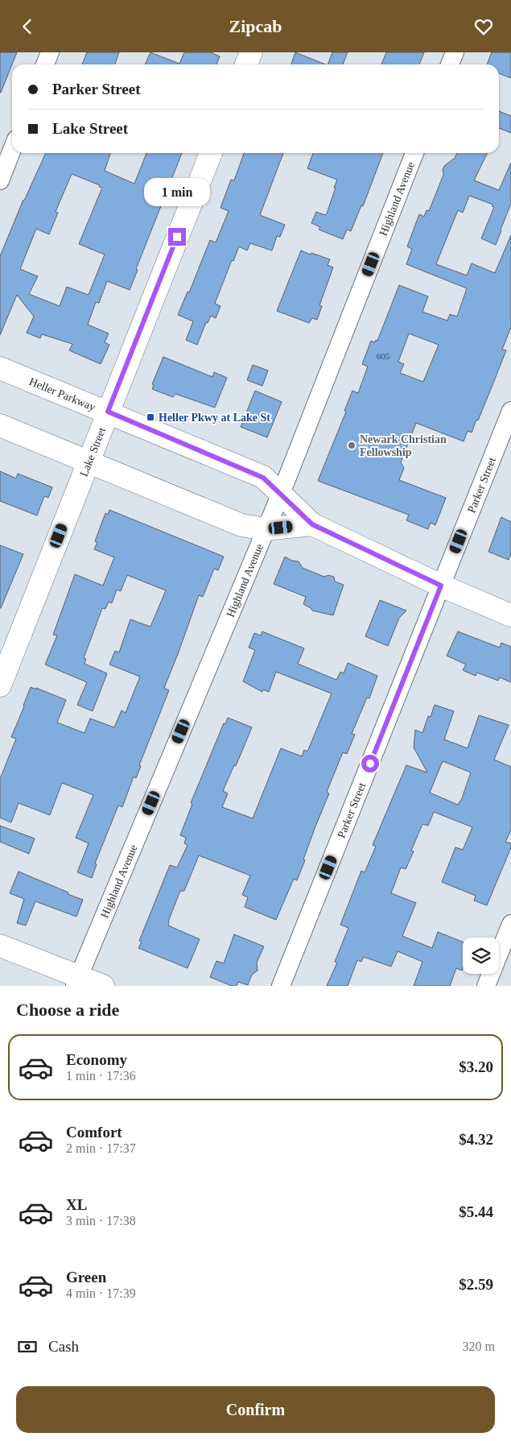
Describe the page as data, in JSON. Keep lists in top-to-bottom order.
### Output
{
  "streets": {
    "main road": ["Heller Parkway", "Lake Street"],
    "street": ["Highland Avenue", "Parker Street"]
  },
  "crossings": [
    ["Highland Avenue", "Heller Parkway"],
    ["Heller Parkway", "Lake Street"],
    ["Heller Parkway", "Parker Street"]
  ],
  "places": {
    "transit": ["Heller Pkwy at Lake St"],
    "other": ["Newark Christian Fellowship"]
  },
  "house_numbers": ["605"],
  "page": {
    "header": "Zipcab",
    "banner": ["Parker Street", "Lake Street"],
    "bubble": "1 min",
    "heading": "Choose a ride",
    "list": [
      {
        "name": "Economy",
        "note": "1 min · 17:36",
        "value": "$3.20"
      },
      {
        "name": "Comfort",
        "note": "2 min · 17:37",
        "value": "$4.32"
      },
      {
        "name": "XL",
        "note": "3 min · 17:38",
        "value": "$5.44"
      },
      {
        "name": "Green",
        "note": "4 min · 17:39",
        "value": "$2.59"
      }
    ],
    "pay": ["Cash", "320 m"],
    "buttons": "Confirm"
  }
}
